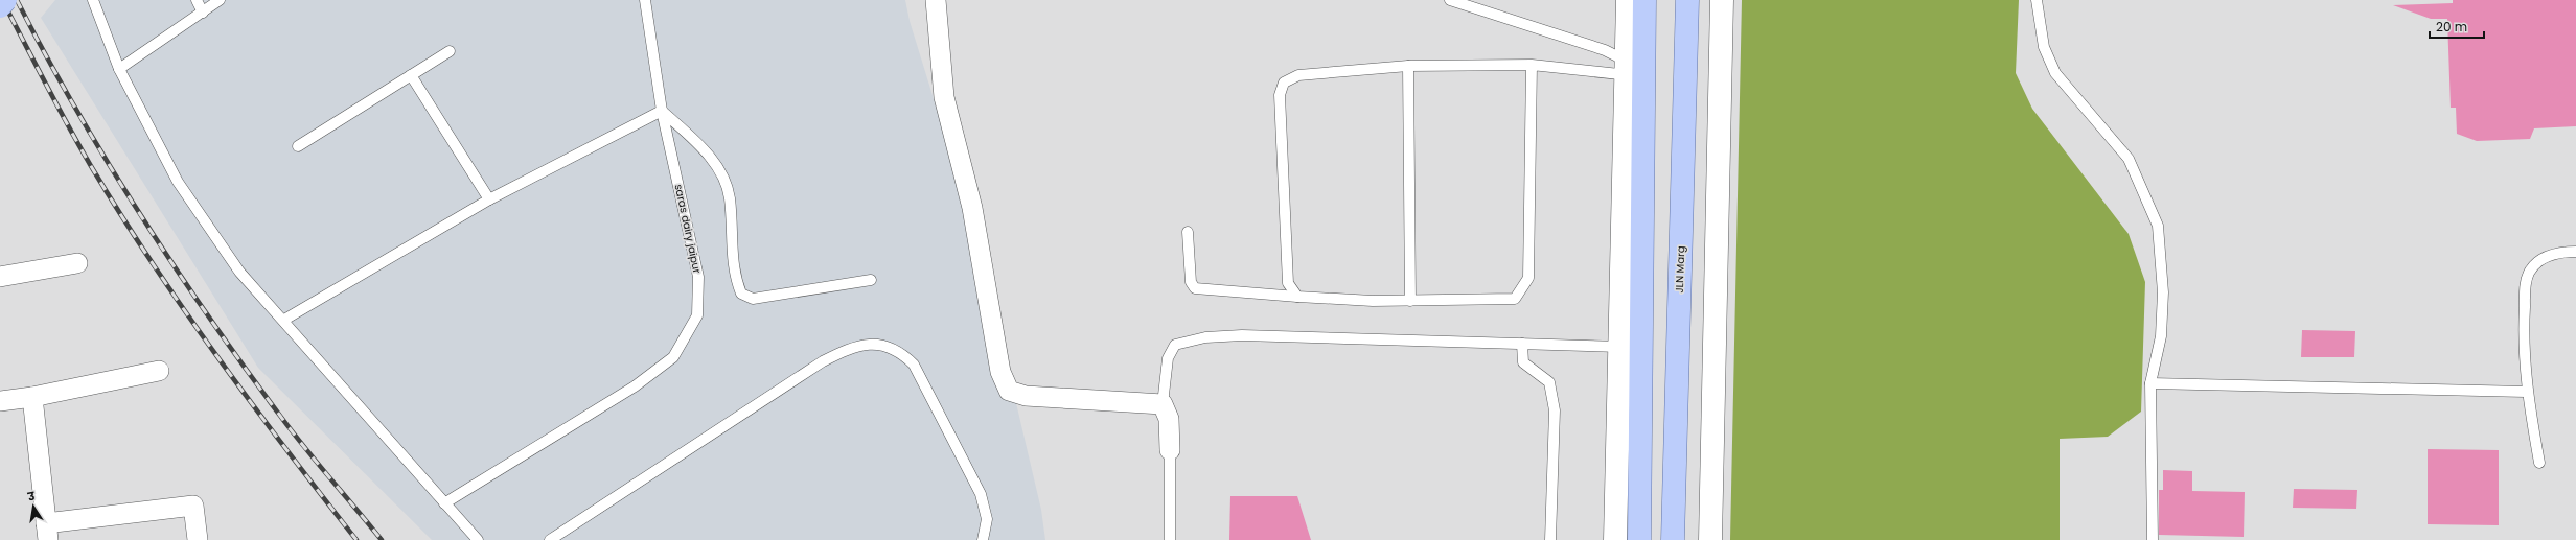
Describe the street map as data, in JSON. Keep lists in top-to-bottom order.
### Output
{
  "streets": {
    "main road": ["JLN Marg"],
    "lane": ["saras dairy jaipur"]
  },
  "scale_bar": "20 m",
  "north": "top"
}
